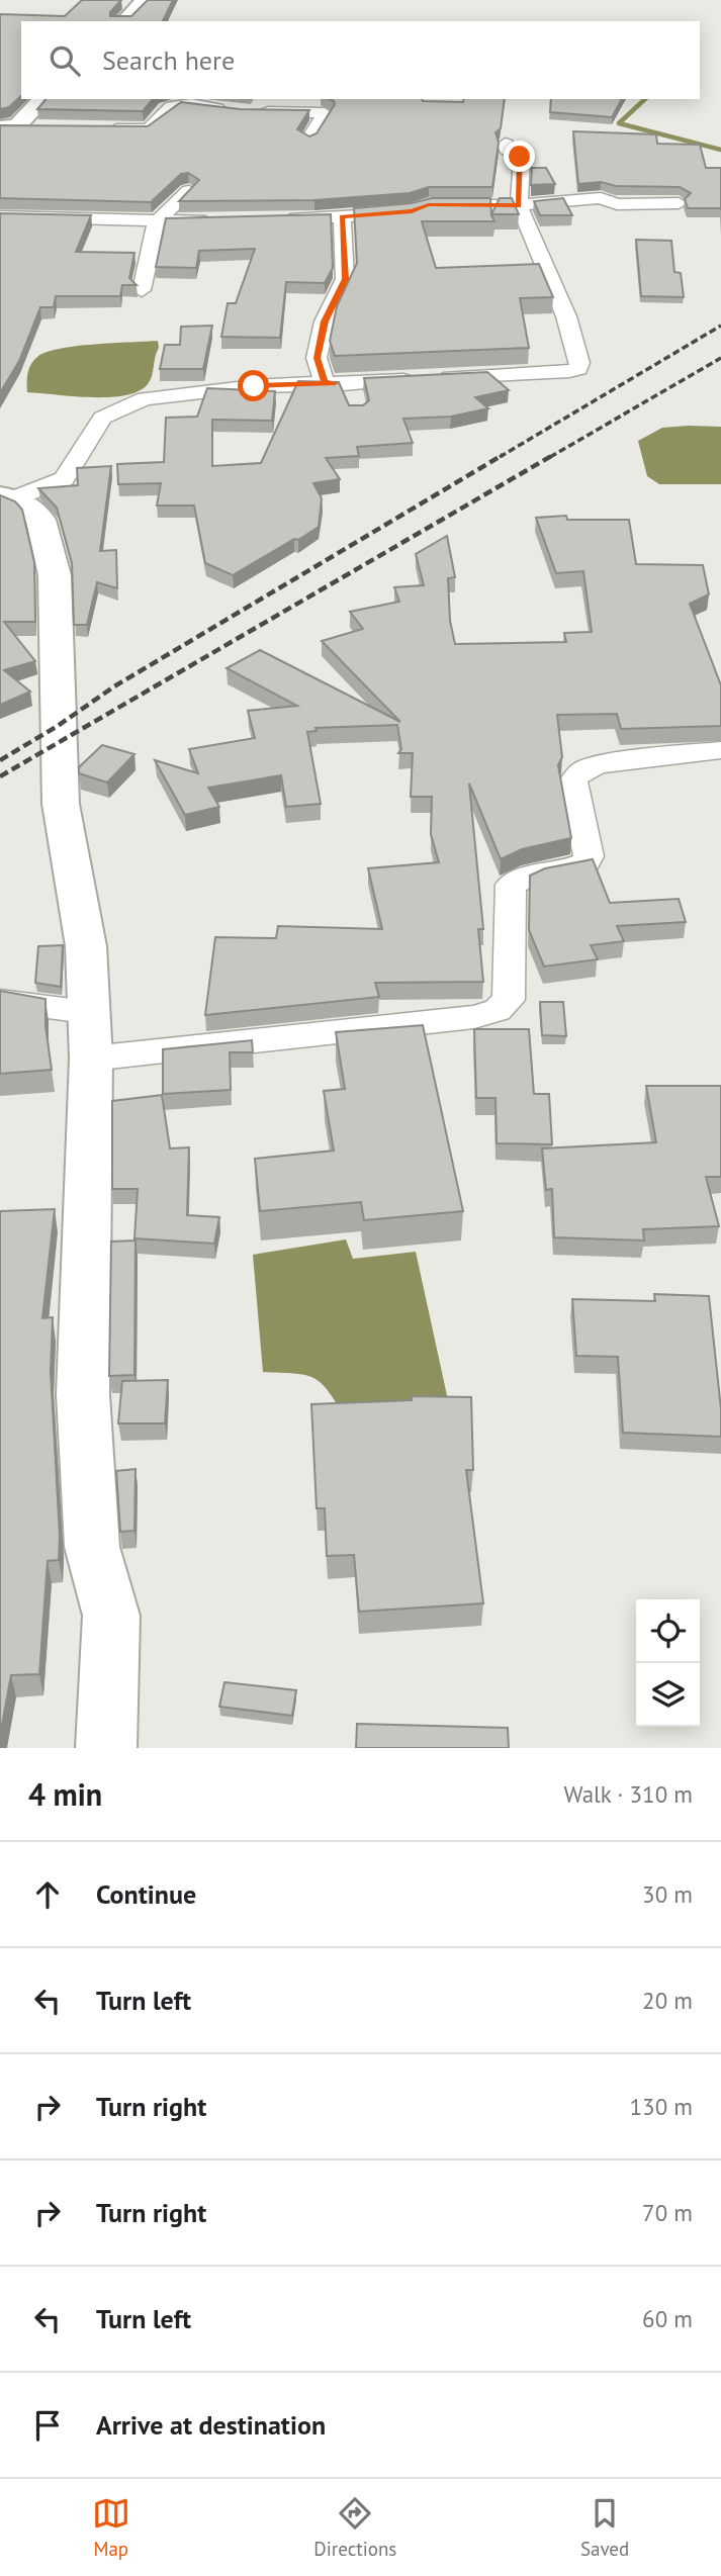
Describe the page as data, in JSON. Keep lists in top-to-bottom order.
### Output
{
  "page": {
    "search": "Search here",
    "heading": ["4 min", "Walk · 310 m"],
    "list": [
      ["Continue", "30 m"],
      ["Turn left", "20 m"],
      ["Turn right", "130 m"],
      ["Turn right", "70 m"],
      ["Turn left", "60 m"],
      "Arrive at destination"
    ],
    "nav": ["Map", "Directions", "Saved"]
  }
}
